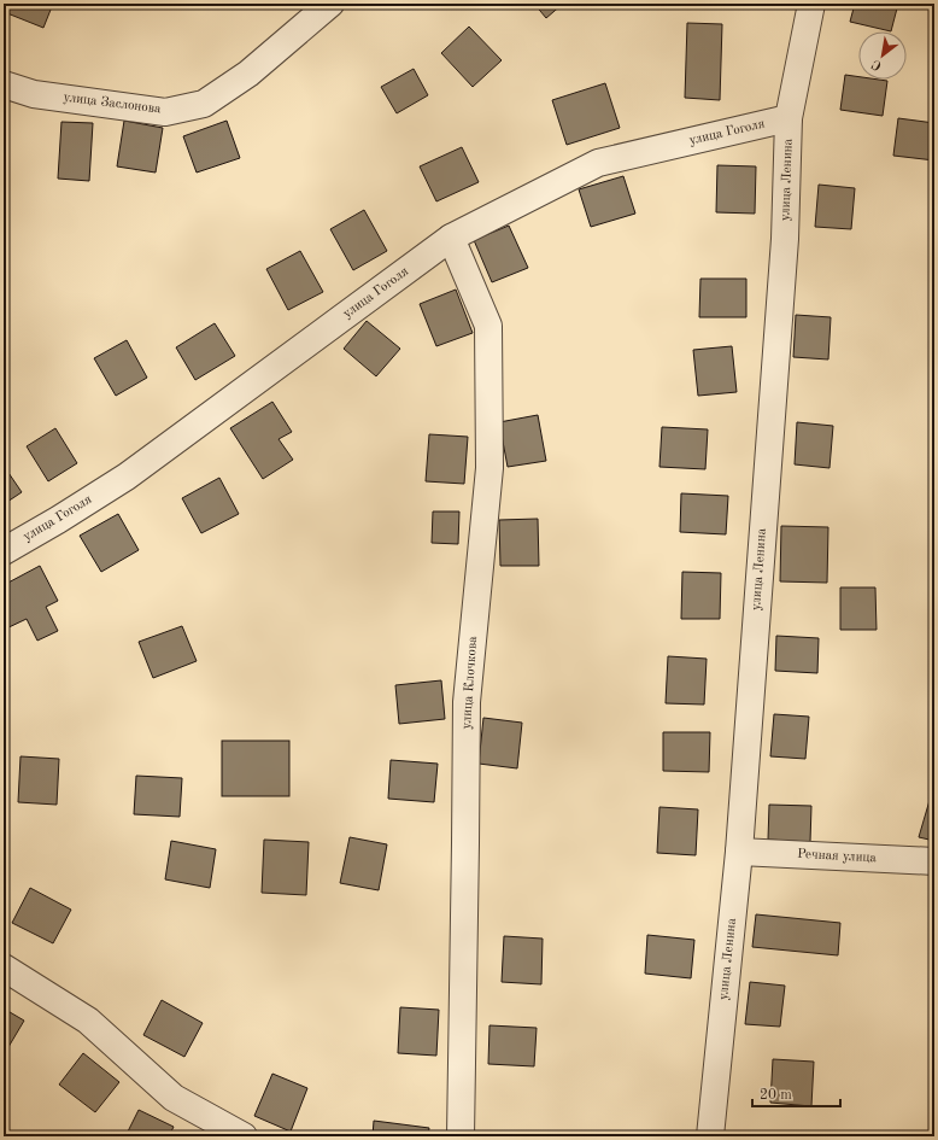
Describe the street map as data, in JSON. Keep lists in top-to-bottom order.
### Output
{
  "streets": {
    "street": [
      "улица Заслонова",
      "улица Гоголя",
      "улица Ленина",
      "улица Клочкова",
      "Речная улица"
    ]
  },
  "crossings": [
    ["улица Гоголя", "улица Ленина"],
    ["улица Гоголя", "улица Клочкова"],
    ["улица Ленина", "Речная улица"]
  ],
  "scale_bar": "20 m",
  "north": "bottom left"
}
